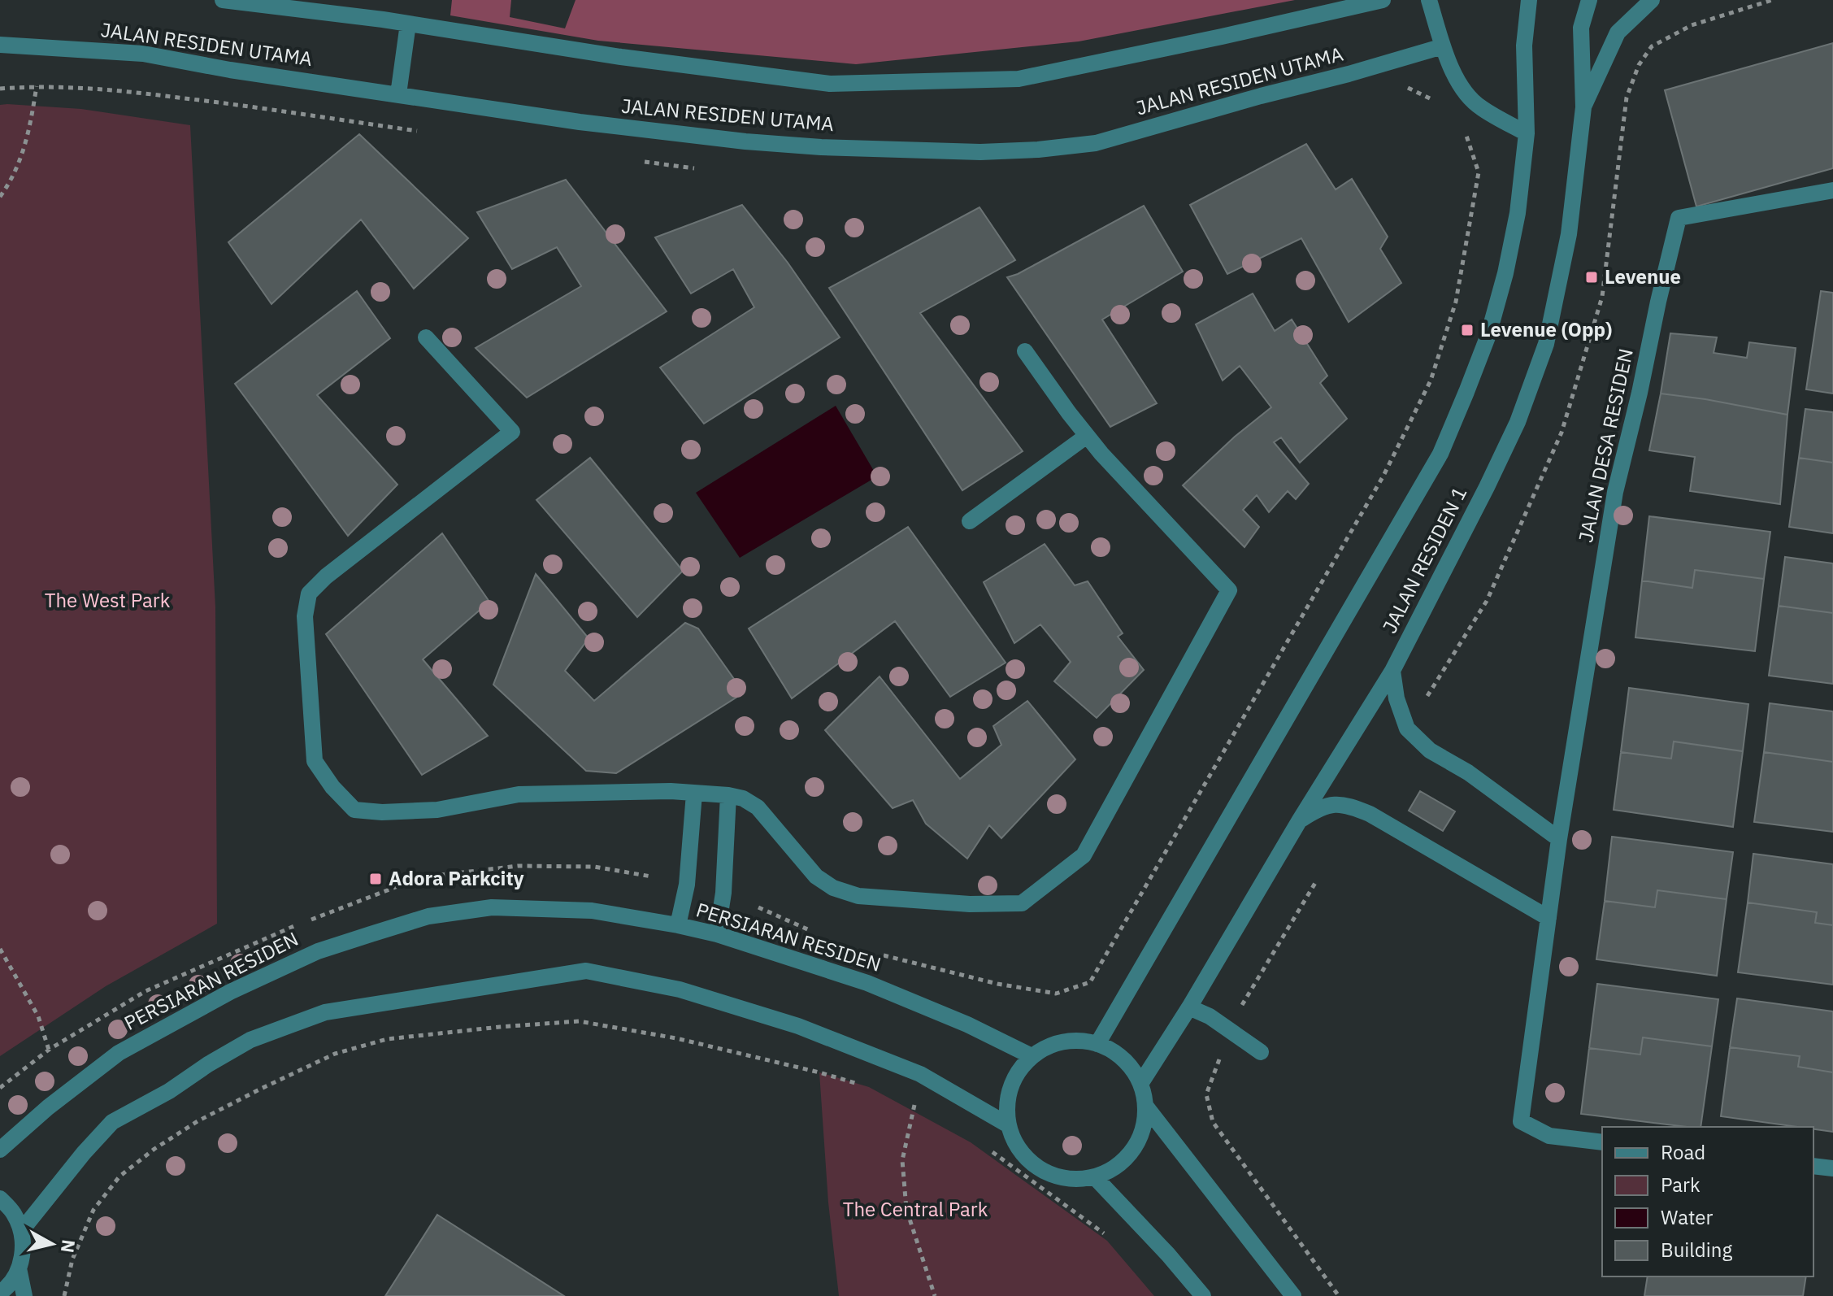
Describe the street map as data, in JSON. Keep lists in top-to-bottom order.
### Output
{
  "streets": {
    "street": [
      "JALAN RESIDEN UTAMA",
      "JALAN DESA RESIDEN",
      "JALAN RESIDEN 1",
      "PERSIARAN RESIDEN"
    ]
  },
  "crossings": [
    ["JALAN RESIDEN 1", "PERSIARAN RESIDEN"]
  ],
  "parks": ["The West Park", "The Central Park"],
  "places": {
    "transit": ["Levenue", "Levenue (Opp)", "Adora Parkcity"]
  },
  "legend": [
    "Road",
    "Park",
    "Water",
    "Building"
  ],
  "north": "right"
}
